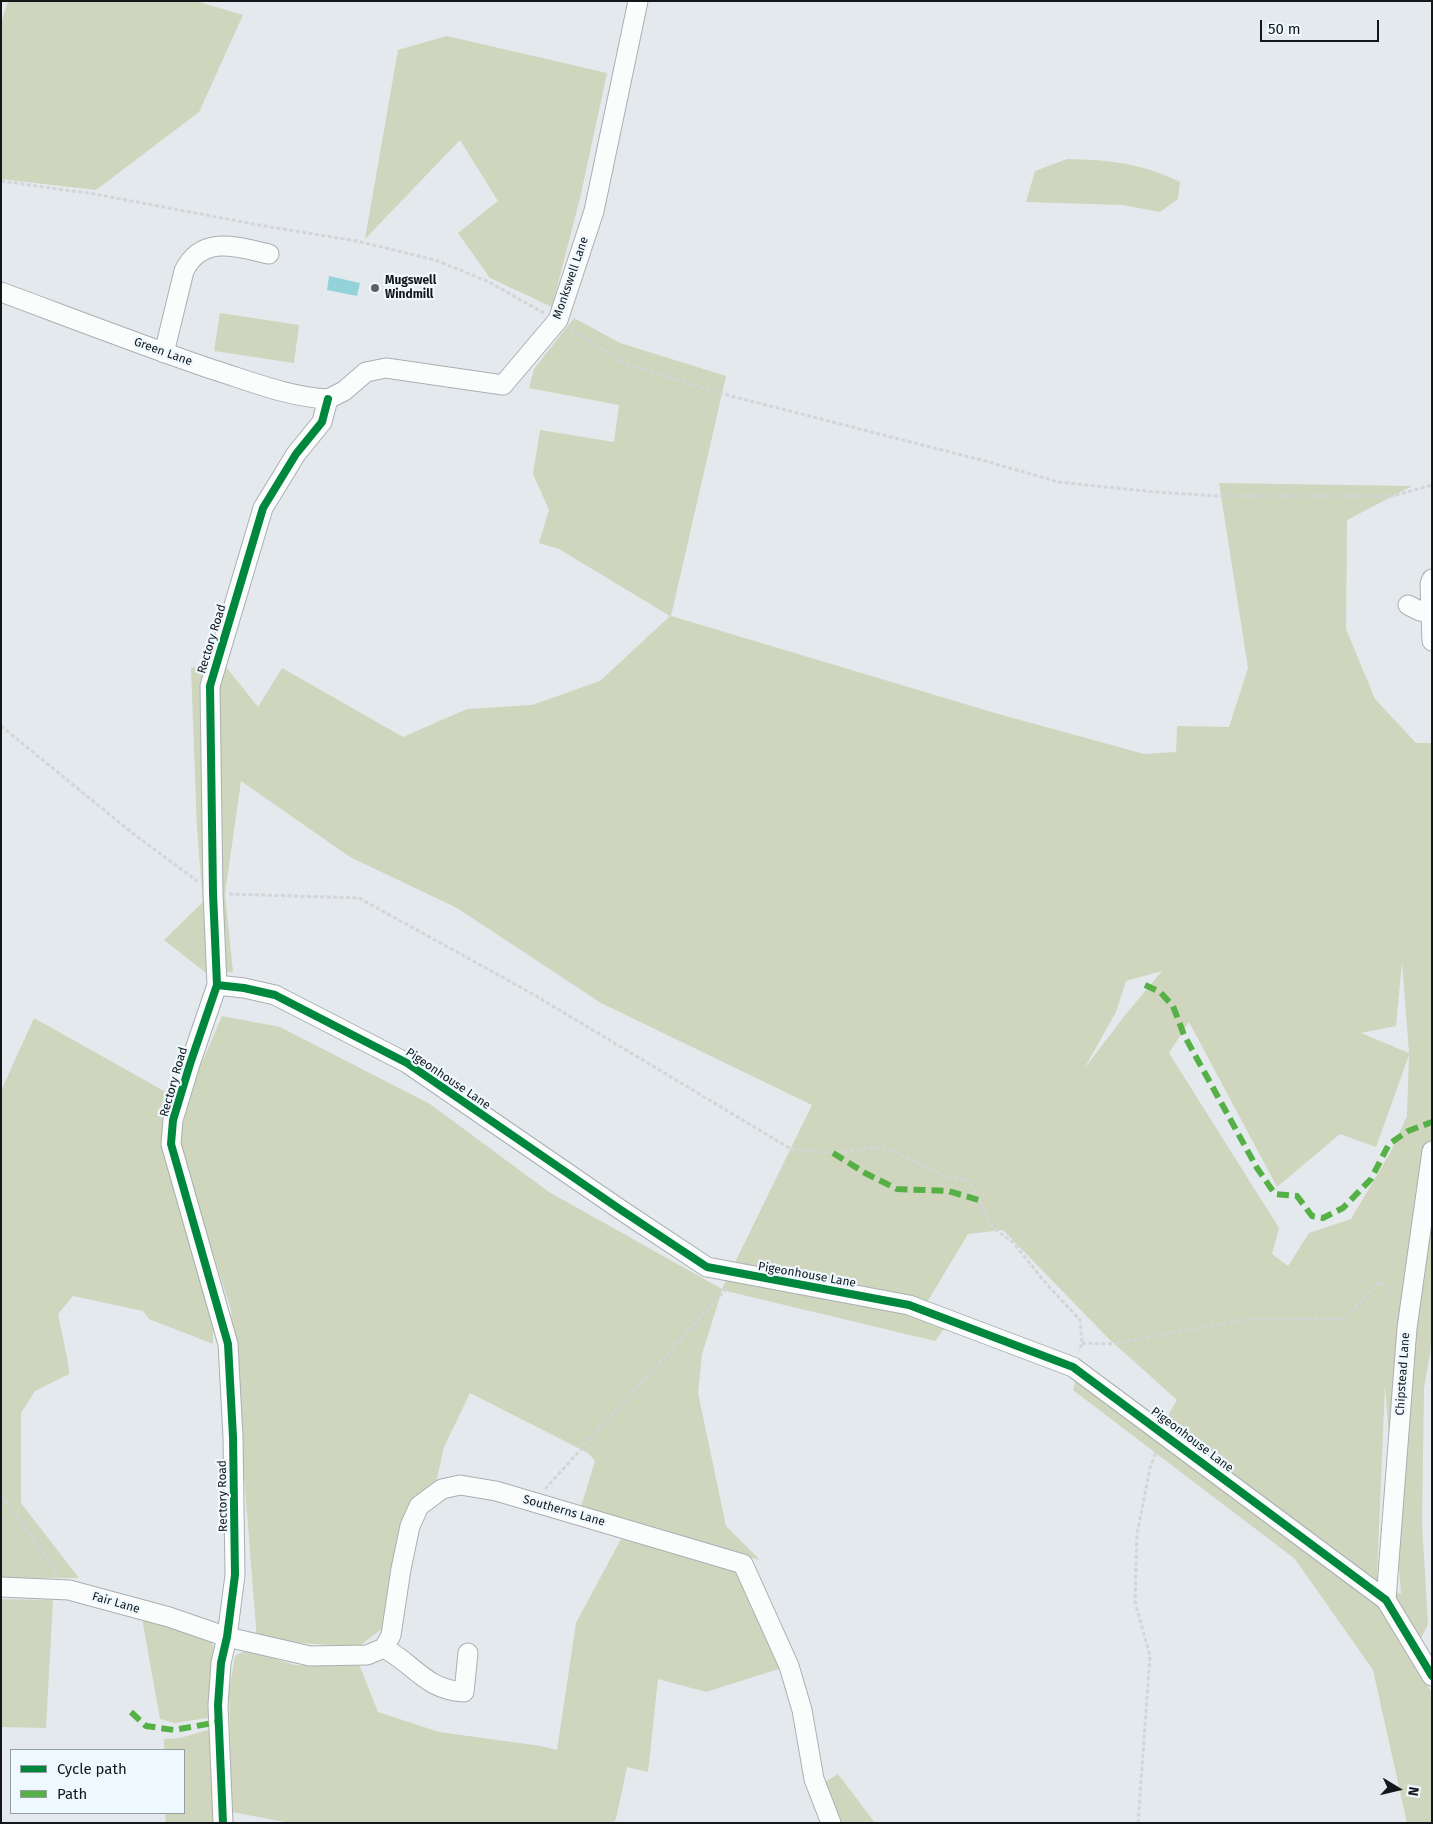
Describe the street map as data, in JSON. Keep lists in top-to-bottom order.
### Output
{
  "streets": {
    "street": [
      "Monkswell Lane",
      "Green Lane",
      "Rectory Road",
      "Pigeonhouse Lane",
      "Chipstead Lane",
      "Southerns Lane",
      "Fair Lane"
    ]
  },
  "crossings": [
    ["Monkswell Lane", "Green Lane"],
    ["Monkswell Lane", "Rectory Road"],
    ["Green Lane", "Rectory Road"],
    ["Rectory Road", "Pigeonhouse Lane"],
    ["Rectory Road", "Fair Lane"],
    ["Pigeonhouse Lane", "Chipstead Lane"]
  ],
  "places": ["Mugswell Windmill"],
  "legend": ["Cycle path", "Path"],
  "scale_bar": "50 m",
  "north": "right"
}
